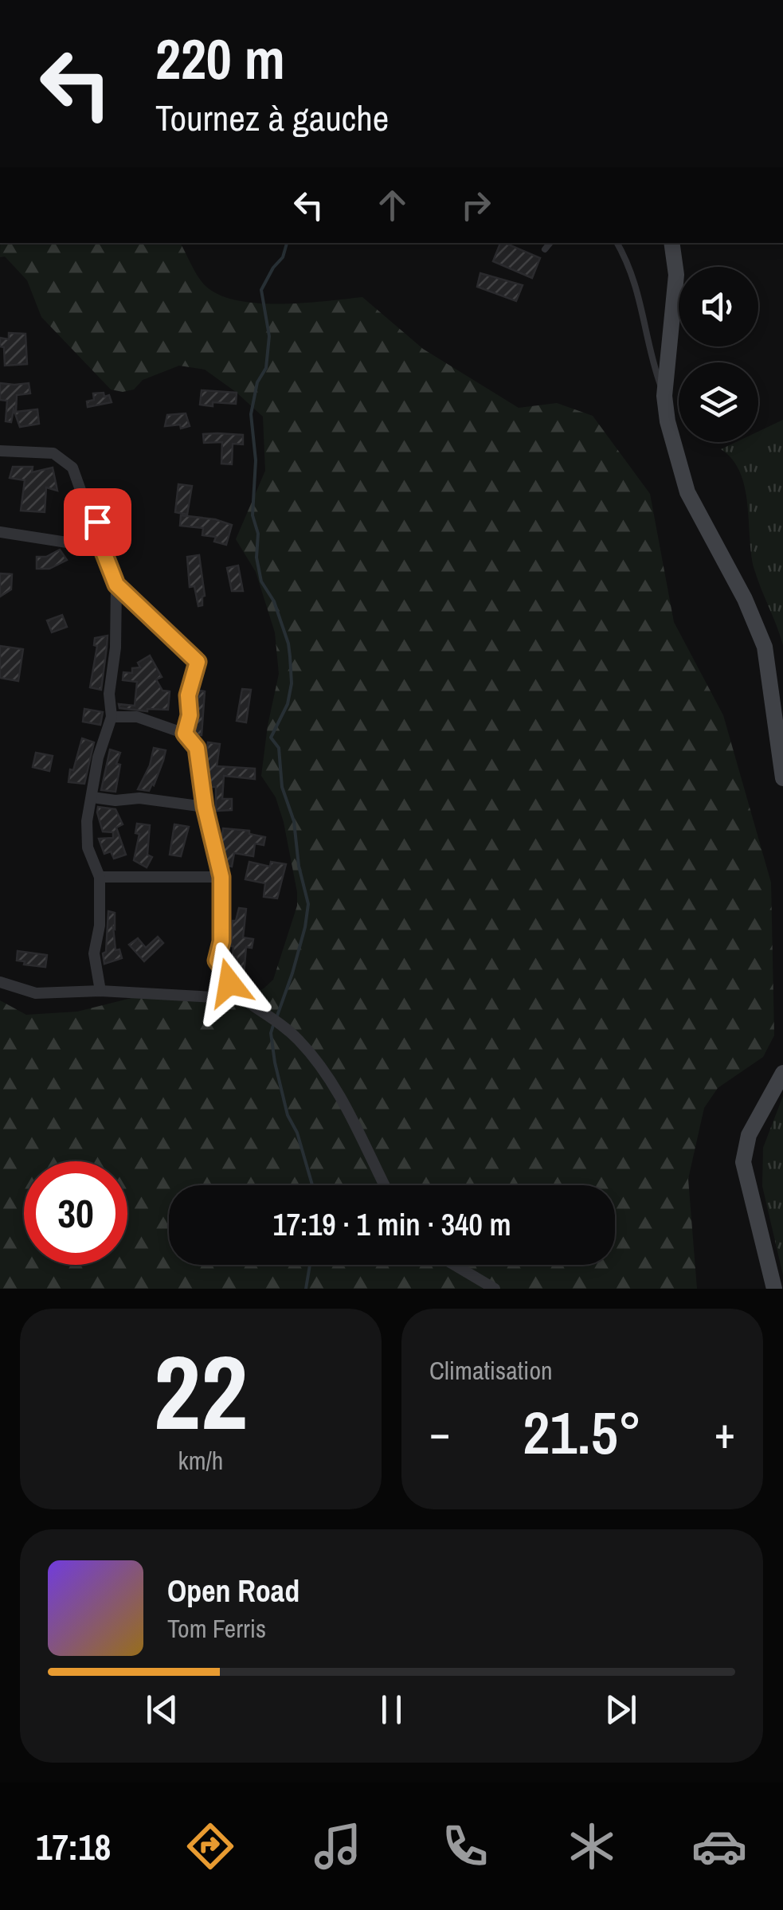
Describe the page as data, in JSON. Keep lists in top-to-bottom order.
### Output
{
  "page": {
    "turn": ["220 m", "Tournez à gauche"],
    "limit": "30",
    "trip": "17:19 · 1 min · 340 m",
    "tile": [
      ["22", "km/h"],
      "Climatisation"
    ],
    "heat": ["−", "21.5°", "+"],
    "song": ["Open Road", "Tom Ferris"],
    "tabs": "17:18"
  }
}
